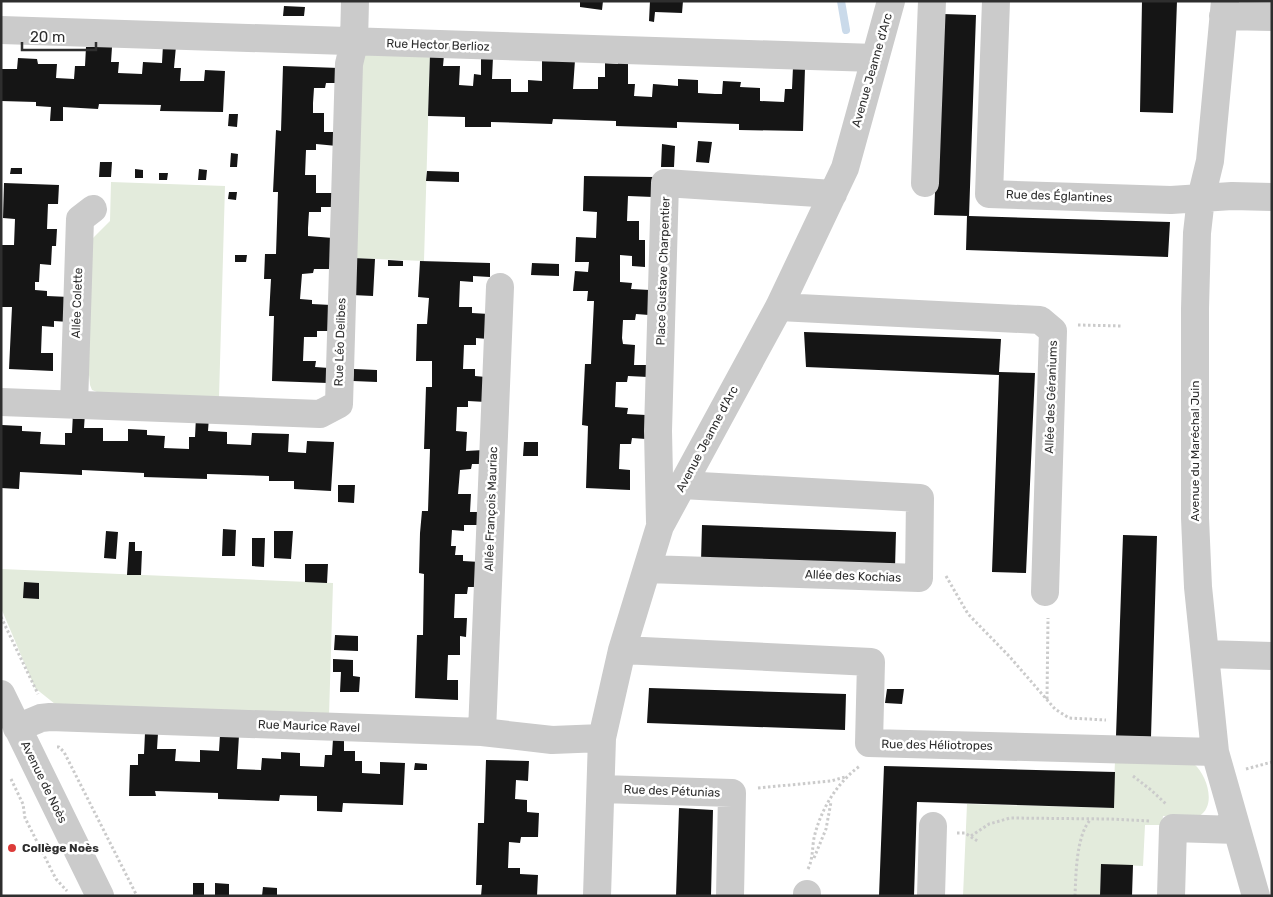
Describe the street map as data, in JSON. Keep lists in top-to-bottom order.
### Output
{
  "streets": {
    "street": [
      "Rue Hector Berlioz",
      "Avenue Jeanne d'Arc",
      "Rue des Églantines",
      "Place Gustave Charpentier",
      "Allée Colette",
      "Rue Léo Delibes",
      "Allée des Géraniums",
      "Avenue du Maréchal Juin",
      "Allée François Mauriac",
      "Allée des Kochias",
      "Rue Maurice Ravel",
      "Rue des Héliotropes",
      "Avenue de Noès",
      "Rue des Pétunias"
    ]
  },
  "crossings": [
    ["Rue Hector Berlioz", "Avenue Jeanne d'Arc"],
    ["Rue Hector Berlioz", "Rue Léo Delibes"],
    ["Avenue Jeanne d'Arc", "Place Gustave Charpentier"],
    ["Avenue Jeanne d'Arc", "Allée des Géraniums"],
    ["Avenue Jeanne d'Arc", "Allée des Kochias"],
    ["Avenue Jeanne d'Arc", "Rue Maurice Ravel"],
    ["Avenue Jeanne d'Arc", "Rue des Héliotropes"],
    ["Avenue Jeanne d'Arc", "Rue des Pétunias"],
    ["Rue des Églantines", "Avenue du Maréchal Juin"],
    ["Allée Colette", "Rue Léo Delibes"],
    ["Avenue du Maréchal Juin", "Rue des Héliotropes"],
    ["Allée François Mauriac", "Rue Maurice Ravel"],
    ["Rue Maurice Ravel", "Avenue de Noès"]
  ],
  "places": ["Collège Noès"],
  "scale_bar": "20 m"
}
